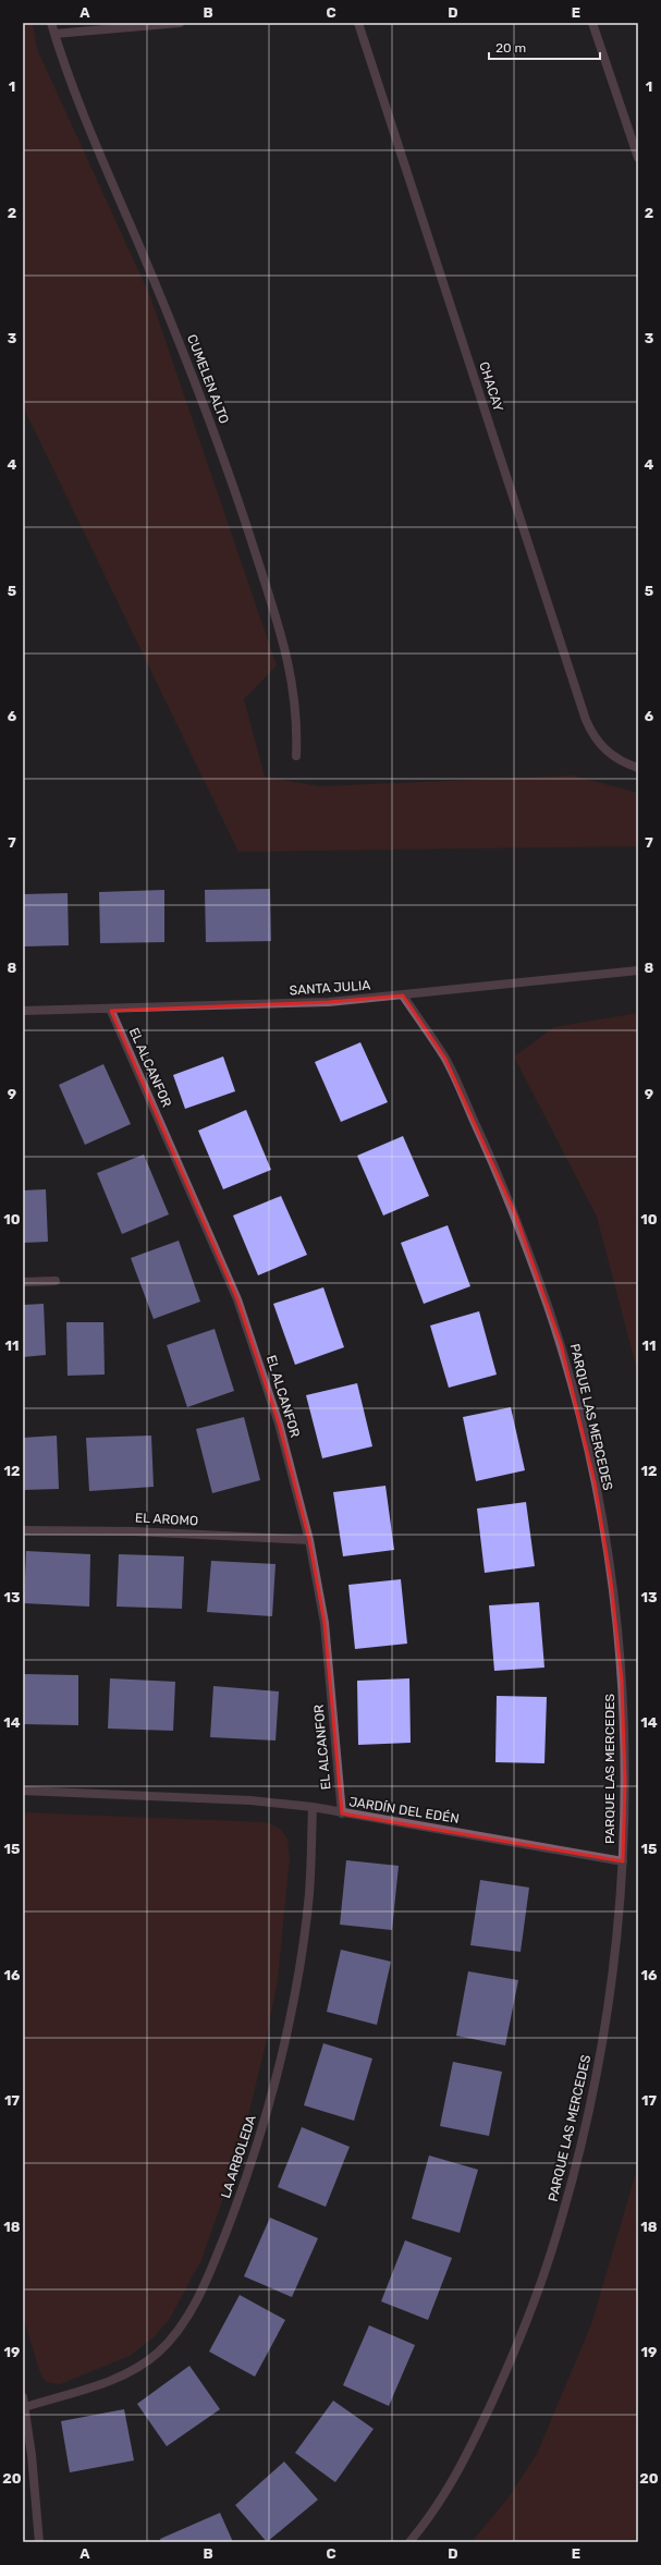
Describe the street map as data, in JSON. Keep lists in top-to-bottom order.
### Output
{
  "streets": {
    "street": [
      "CUMELEN ALTO",
      "CHACAY",
      "SANTA JULIA",
      "EL ALCANFOR",
      "PARQUE LAS MERCEDES",
      "EL AROMO",
      "JARDÍN DEL EDÉN",
      "LA ARBOLEDA"
    ]
  },
  "crossings": [
    ["SANTA JULIA", "EL ALCANFOR"],
    ["SANTA JULIA", "PARQUE LAS MERCEDES"],
    ["EL ALCANFOR", "EL AROMO"],
    ["EL ALCANFOR", "JARDÍN DEL EDÉN"],
    ["PARQUE LAS MERCEDES", "JARDÍN DEL EDÉN"],
    ["JARDÍN DEL EDÉN", "LA ARBOLEDA"]
  ],
  "scale_bar": "20 m",
  "grid": {
    "columns": [
      "A",
      "B",
      "C",
      "D",
      "E"
    ],
    "rows": [
      "1",
      "2",
      "3",
      "4",
      "5",
      "6",
      "7",
      "8",
      "9",
      "10",
      "11",
      "12",
      "13",
      "14",
      "15",
      "16",
      "17",
      "18",
      "19",
      "20"
    ]
  }
}
